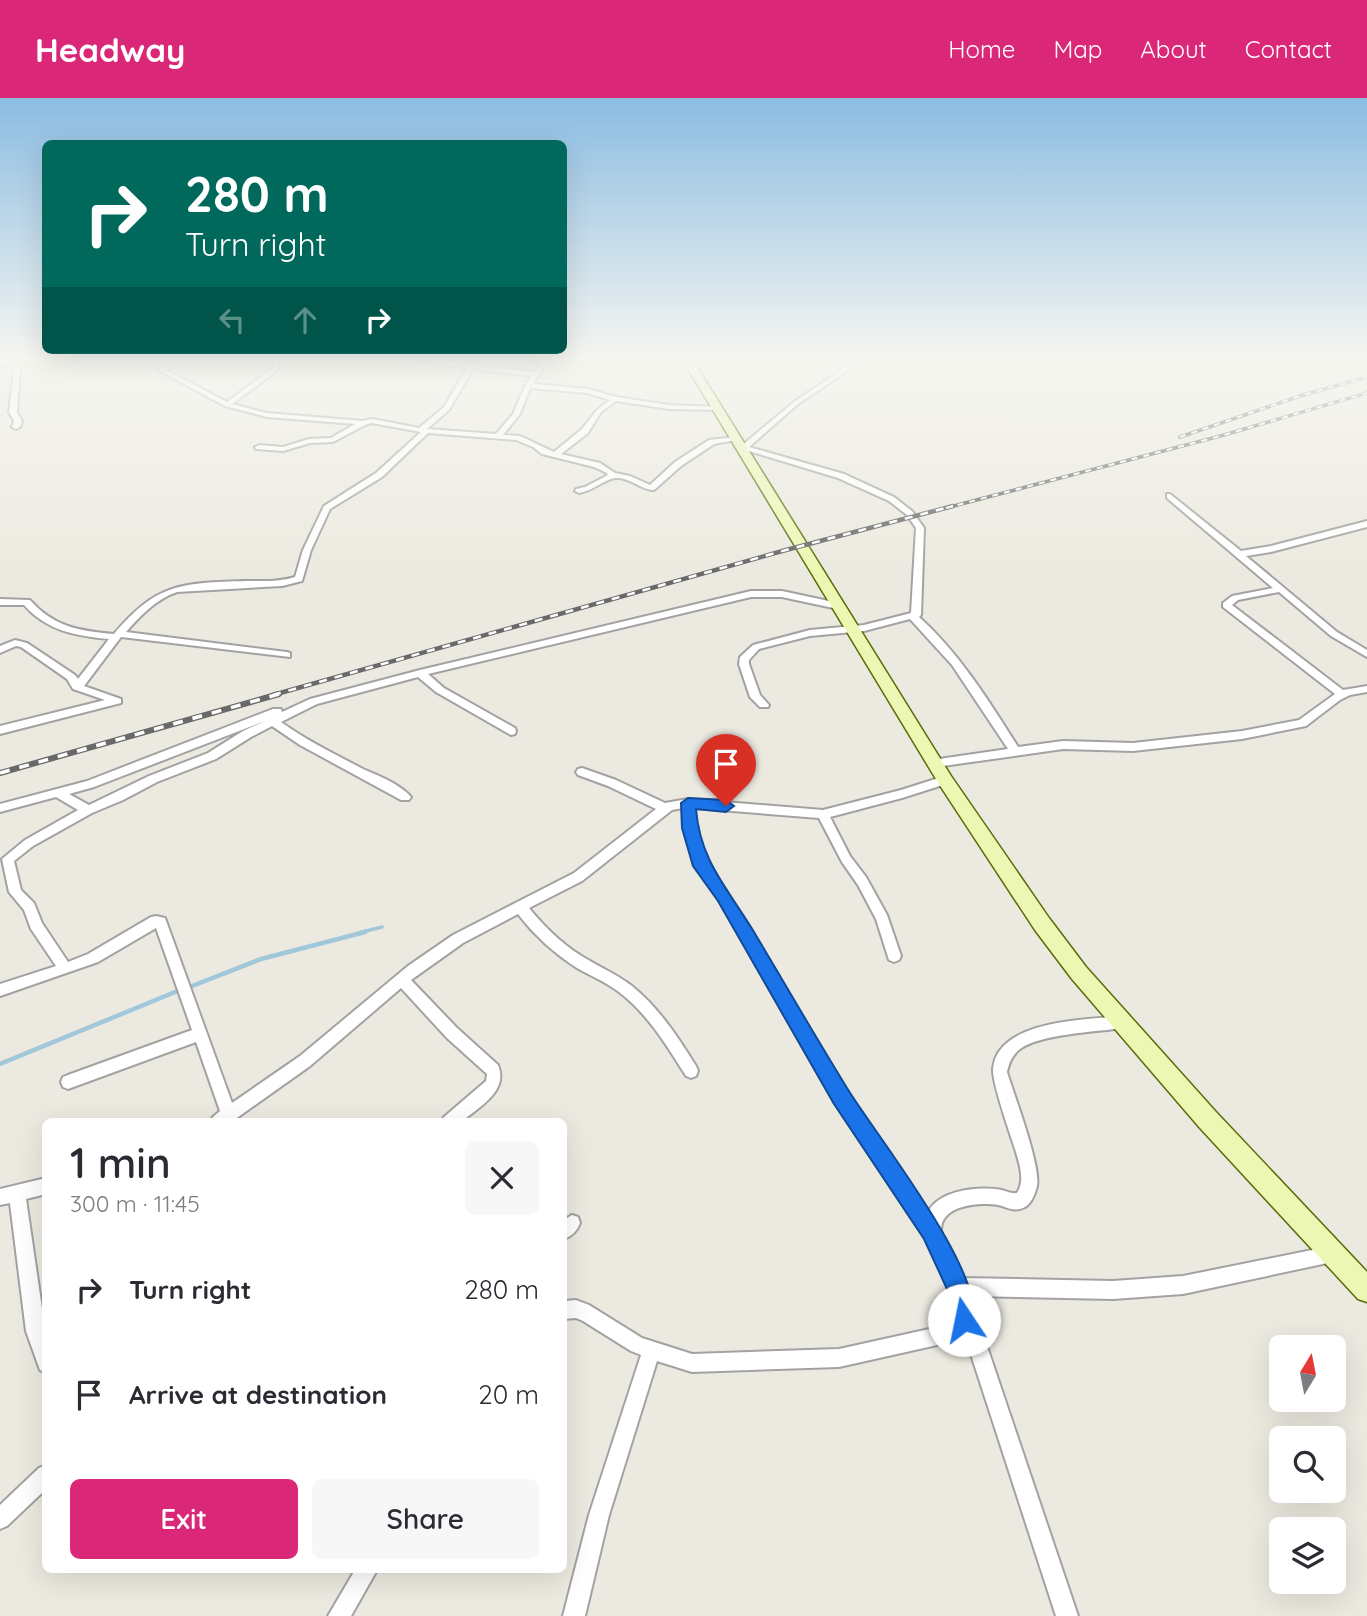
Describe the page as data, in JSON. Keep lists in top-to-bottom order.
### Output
{
  "north": "top",
  "page": {
    "header": "Headway",
    "nav": [
      "Home",
      "Map",
      "About",
      "Contact"
    ],
    "turn": ["280 m", "Turn right"],
    "heading": ["1 min", "300 m · 11:45"],
    "list": [
      {
        "name": "Turn right",
        "value": "280 m"
      },
      {
        "name": "Arrive at destination",
        "value": "20 m"
      }
    ],
    "buttons": ["Exit", "Share"]
  }
}
